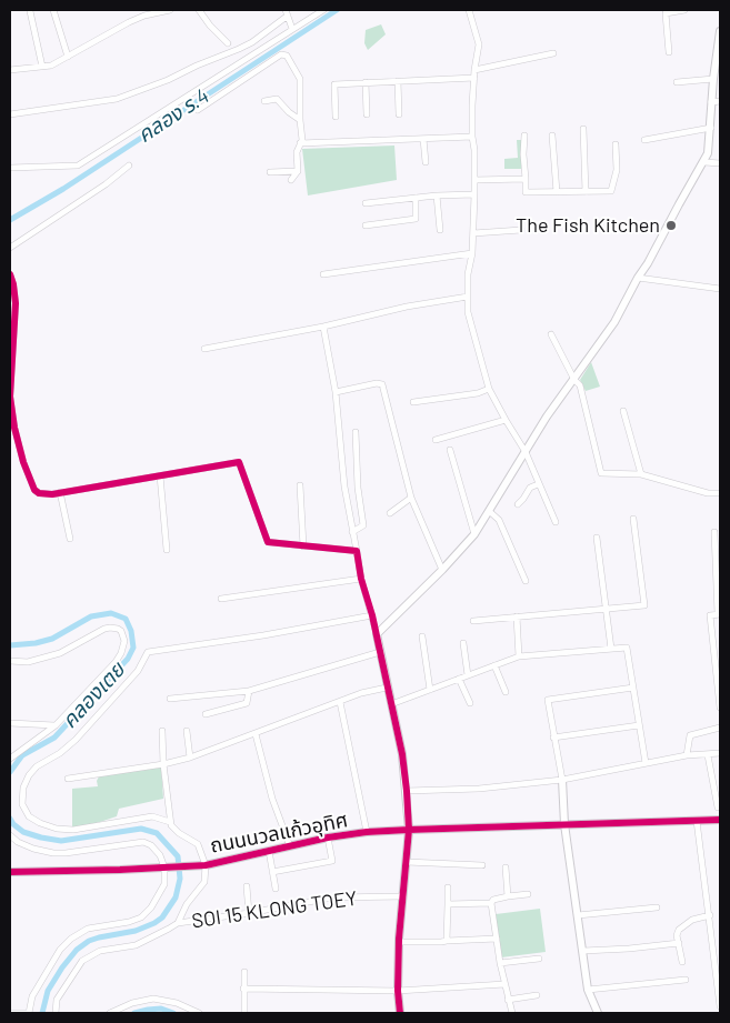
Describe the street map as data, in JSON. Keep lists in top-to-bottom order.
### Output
{
  "streets": {
    "street": ["ถนนนวลแก้วอุทิศ", "SOI 15 KLONG TOEY"]
  },
  "water": ["คลอง ร.4", "คลองเตย"],
  "places": ["The Fish Kitchen"]
}
